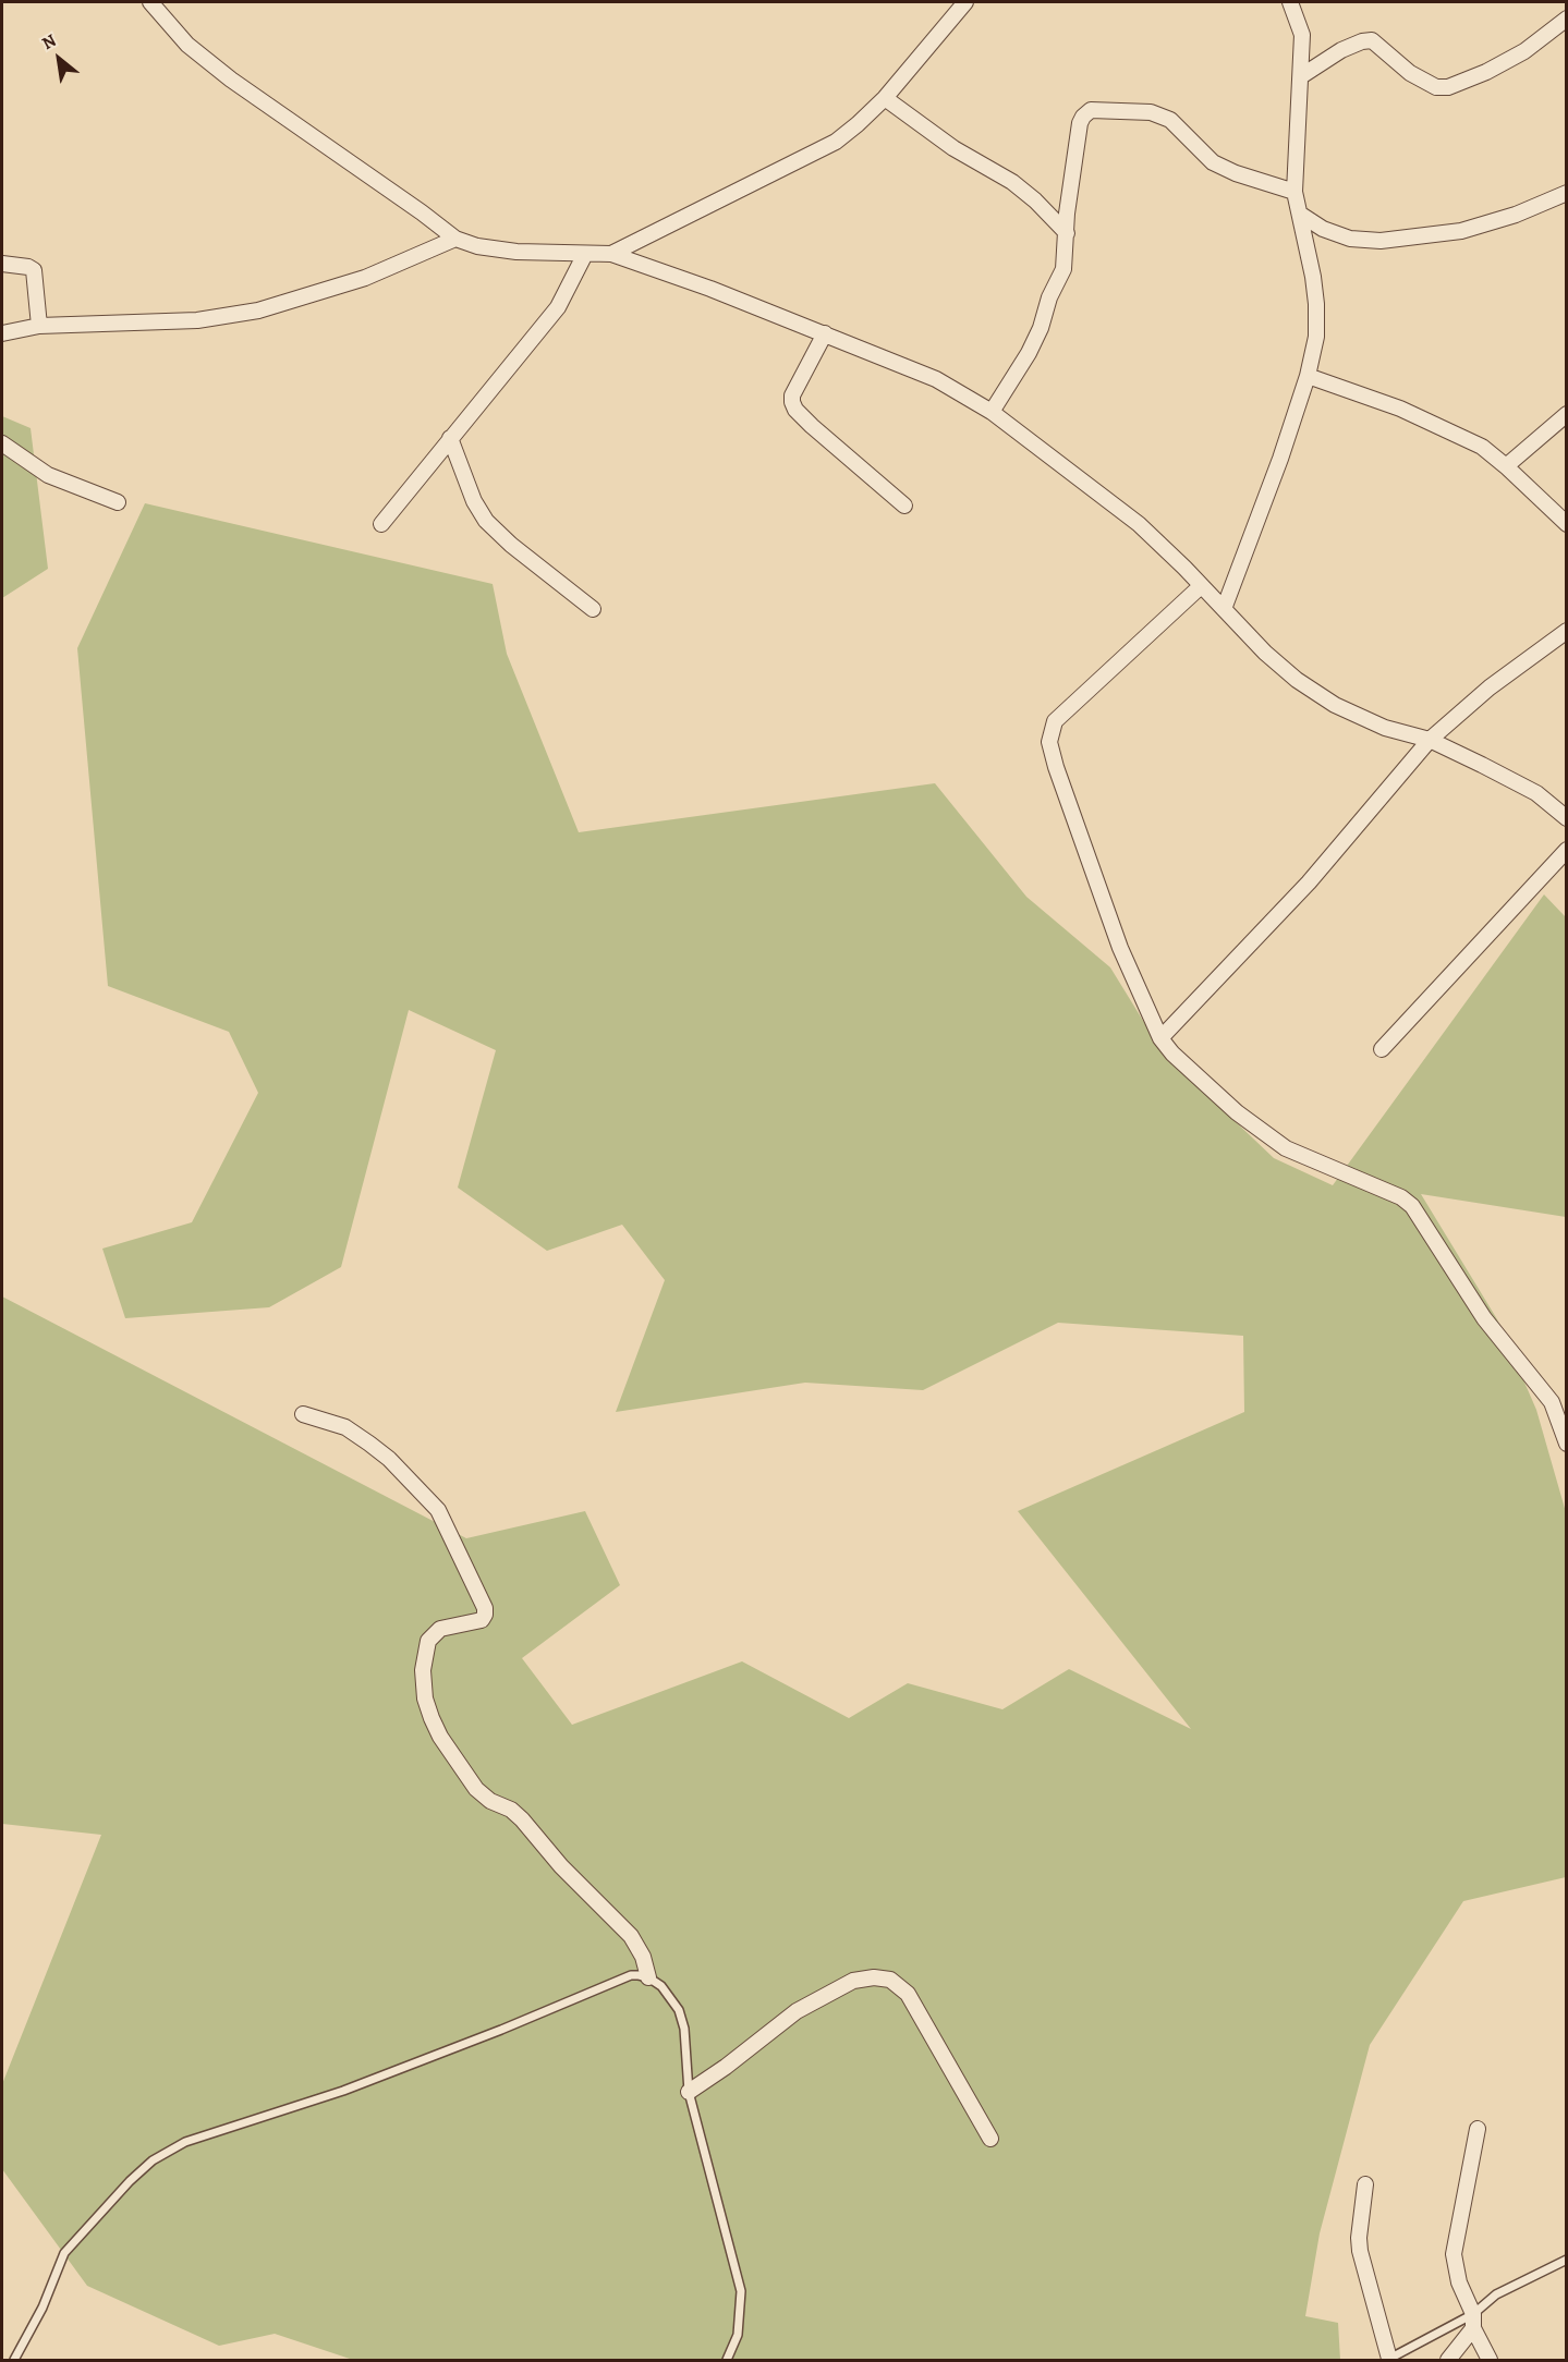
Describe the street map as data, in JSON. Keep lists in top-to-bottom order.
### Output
{
  "north": "top left"
}
